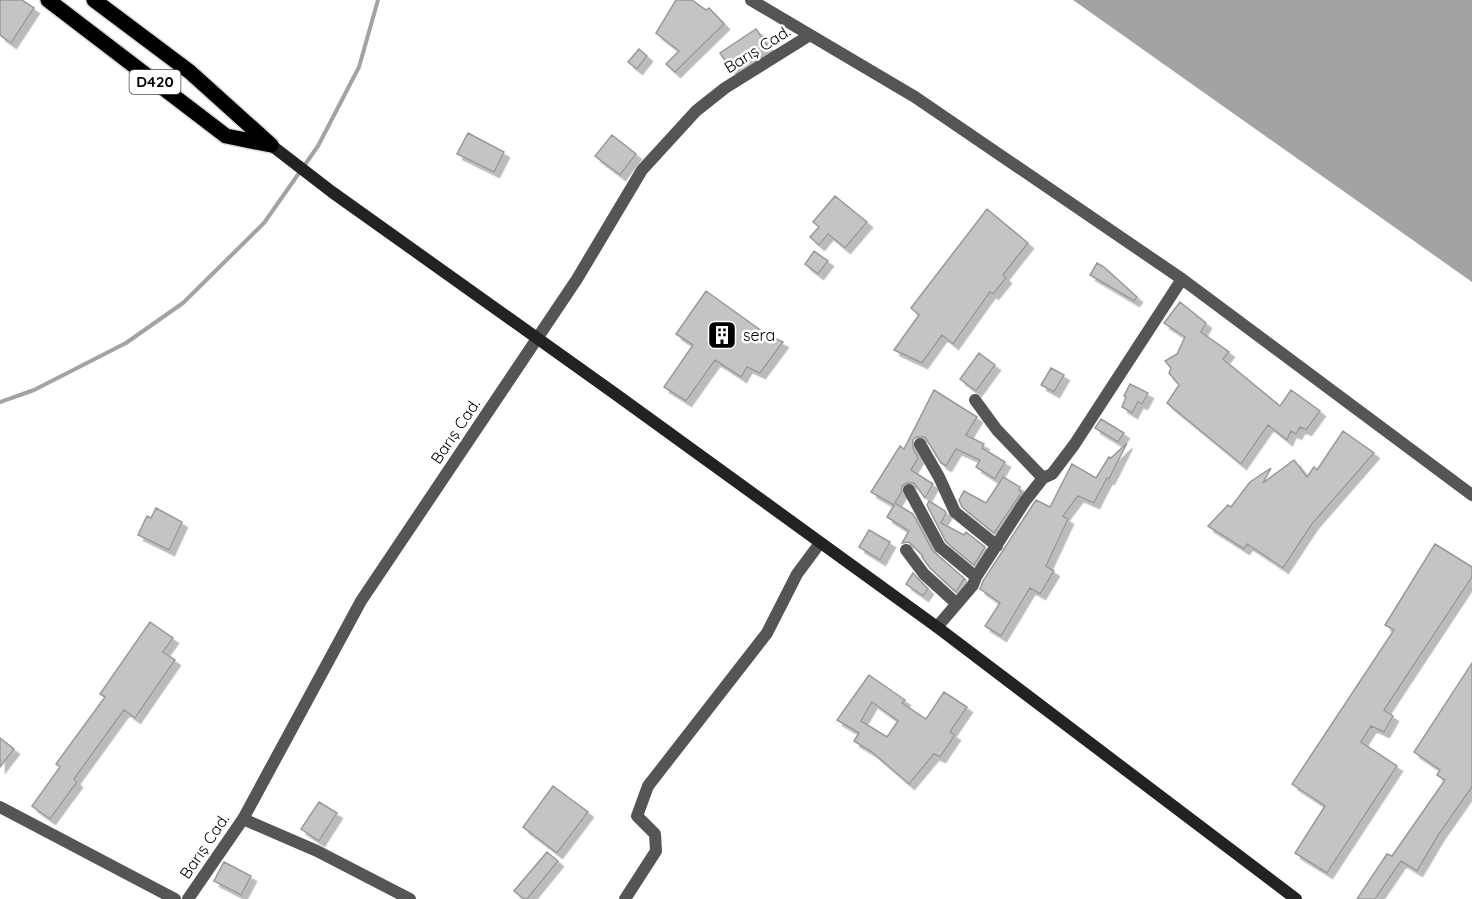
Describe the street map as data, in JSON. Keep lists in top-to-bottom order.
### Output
{
  "streets": {
    "main road": ["D420"],
    "street": ["Barış Cad."]
  },
  "places": {
    "building": ["sera"]
  }
}
